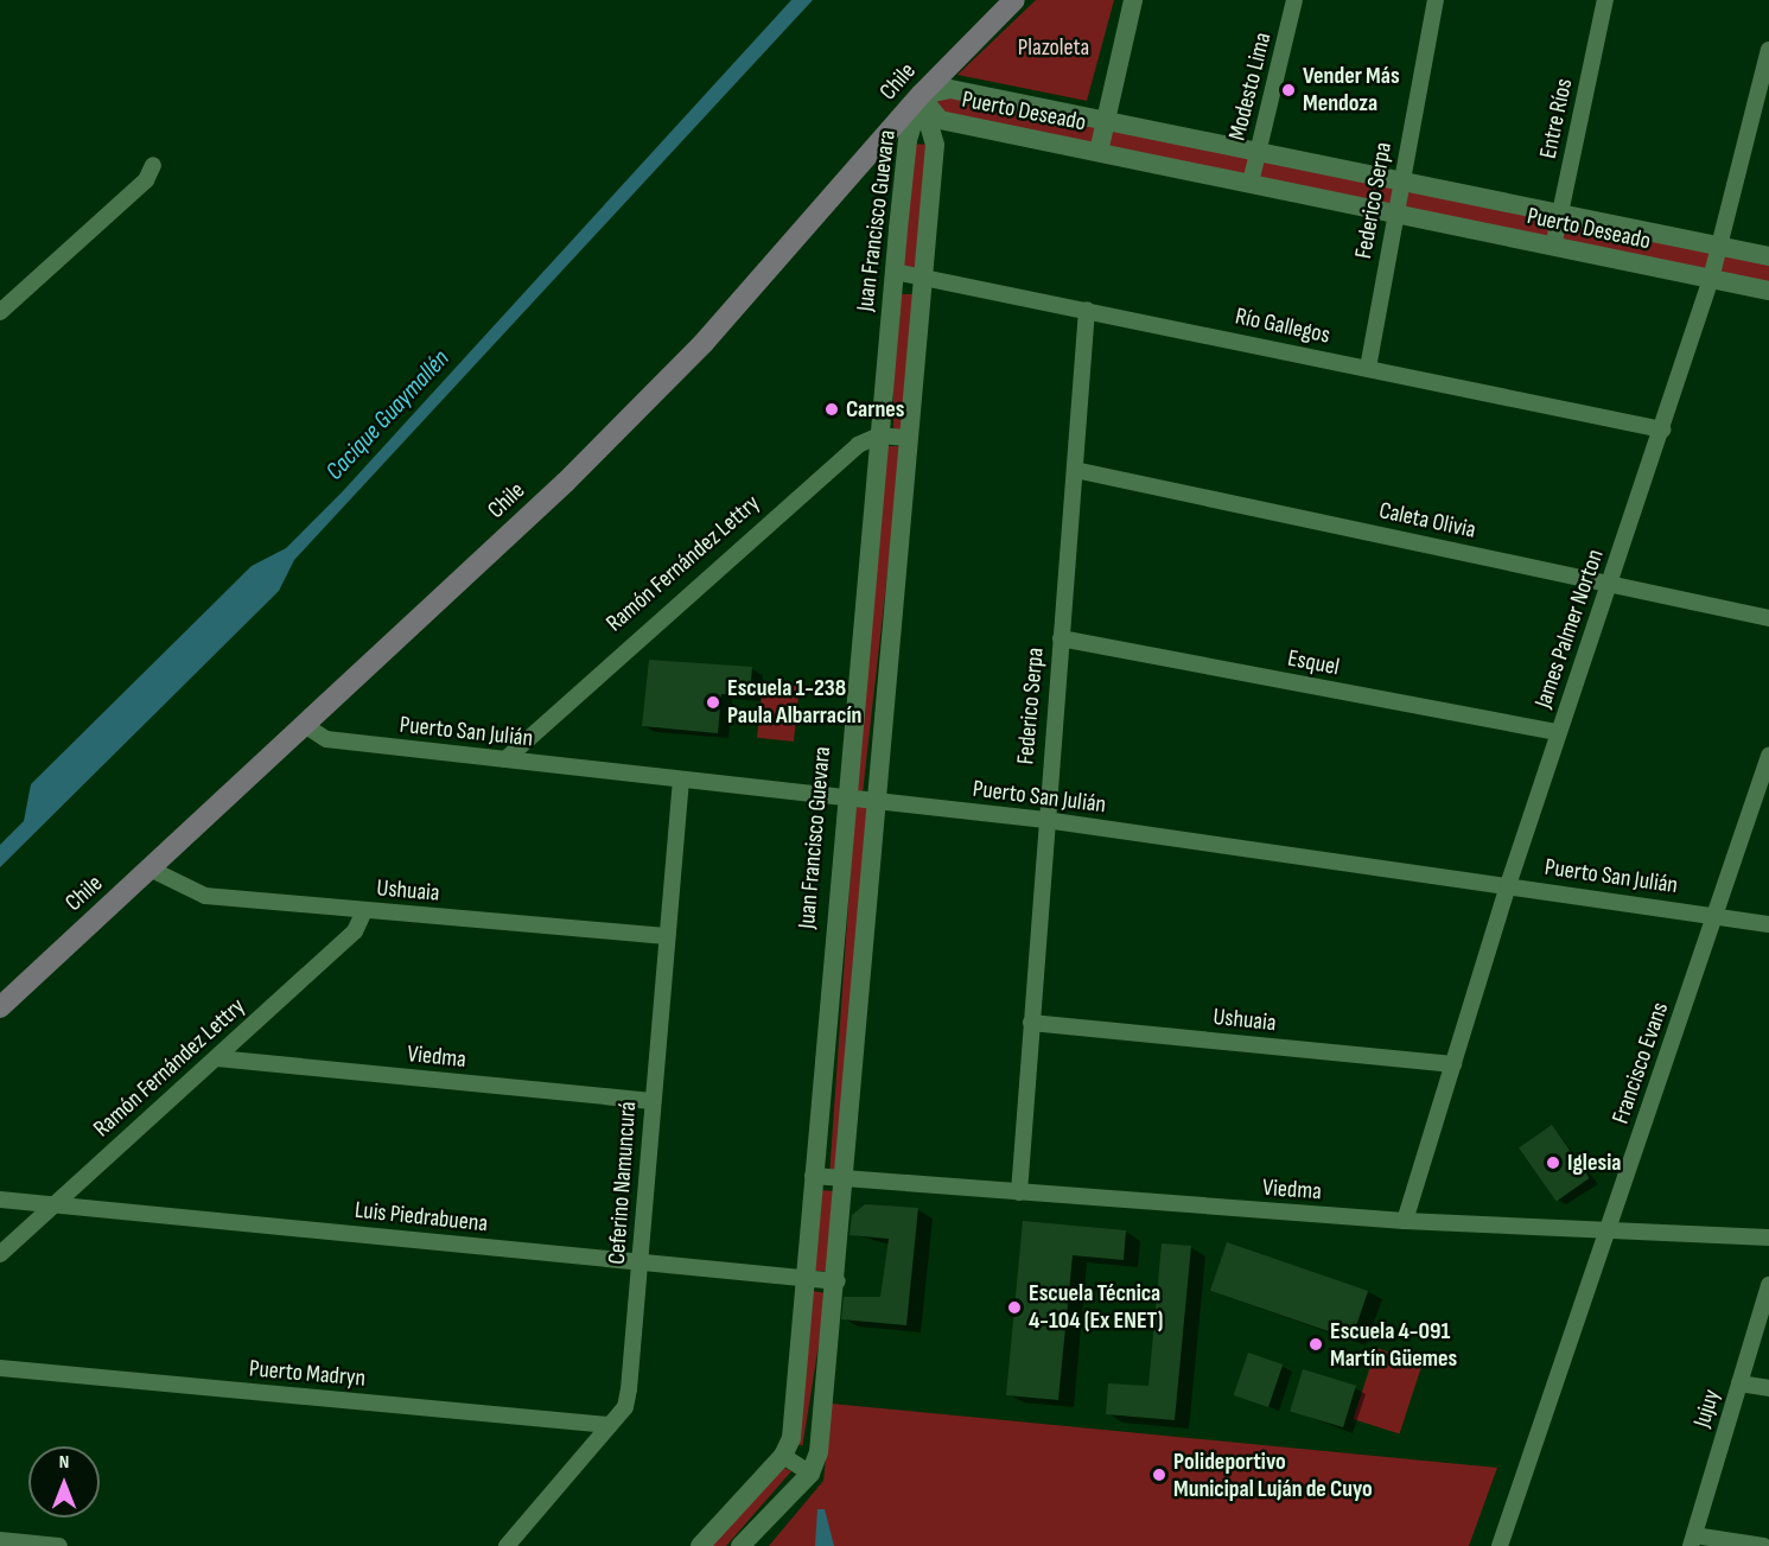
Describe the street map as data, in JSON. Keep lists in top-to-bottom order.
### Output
{
  "streets": {
    "main road": ["Chile"],
    "street": [
      "Modesto Lima",
      "Puerto Deseado",
      "Entre Ríos",
      "Federico Serpa",
      "Juan Francisco Guevara",
      "Río Gallegos",
      "Caleta Olivia",
      "Ramón Fernández Lettry",
      "James Palmer Norton",
      "Esquel",
      "Puerto San Julián",
      "Ushuaia",
      "Viedma",
      "Francisco Evans",
      "Ceferino Namuncurá",
      "Luis Piedrabuena",
      "Puerto Madryn",
      "Jujuy"
    ]
  },
  "crossings": [
    ["Chile", "Puerto Deseado"],
    ["Chile", "Juan Francisco Guevara"],
    ["Chile", "Puerto San Julián"],
    ["Chile", "Ushuaia"],
    ["Modesto Lima", "Puerto Deseado"],
    ["Puerto Deseado", "Entre Ríos"],
    ["Puerto Deseado", "Federico Serpa"],
    ["Puerto Deseado", "Juan Francisco Guevara"],
    ["Puerto Deseado", "James Palmer Norton"],
    ["Federico Serpa", "Río Gallegos"],
    ["Federico Serpa", "Caleta Olivia"],
    ["Federico Serpa", "Esquel"],
    ["Federico Serpa", "Puerto San Julián"],
    ["Federico Serpa", "Ushuaia"],
    ["Federico Serpa", "Viedma"],
    ["Juan Francisco Guevara", "Río Gallegos"],
    ["Juan Francisco Guevara", "Ramón Fernández Lettry"],
    ["Juan Francisco Guevara", "Puerto San Julián"],
    ["Juan Francisco Guevara", "Viedma"],
    ["Juan Francisco Guevara", "Luis Piedrabuena"],
    ["Río Gallegos", "James Palmer Norton"],
    ["Caleta Olivia", "James Palmer Norton"],
    ["Ramón Fernández Lettry", "Puerto San Julián"],
    ["Ramón Fernández Lettry", "Ushuaia"],
    ["Ramón Fernández Lettry", "Viedma"],
    ["Ramón Fernández Lettry", "Luis Piedrabuena"],
    ["James Palmer Norton", "Esquel"],
    ["James Palmer Norton", "Puerto San Julián"],
    ["James Palmer Norton", "Ushuaia"],
    ["James Palmer Norton", "Viedma"],
    ["Puerto San Julián", "Francisco Evans"],
    ["Puerto San Julián", "Ceferino Namuncurá"],
    ["Ushuaia", "Ceferino Namuncurá"],
    ["Viedma", "Francisco Evans"],
    ["Viedma", "Ceferino Namuncurá"],
    ["Ceferino Namuncurá", "Luis Piedrabuena"],
    ["Ceferino Namuncurá", "Puerto Madryn"]
  ],
  "water": ["Cacique Guaymallén"],
  "parks": ["Plazoleta"],
  "places": [
    "Vender Más Mendoza",
    "Carnes",
    "Escuela 1-238 Paula Albarracín",
    "Iglesia",
    "Escuela Técnica 4-104 (Ex ENET)",
    "Escuela 4-091 Martín Güemes",
    "Polideportivo Municipal Luján de Cuyo"
  ],
  "north": "top"
}
